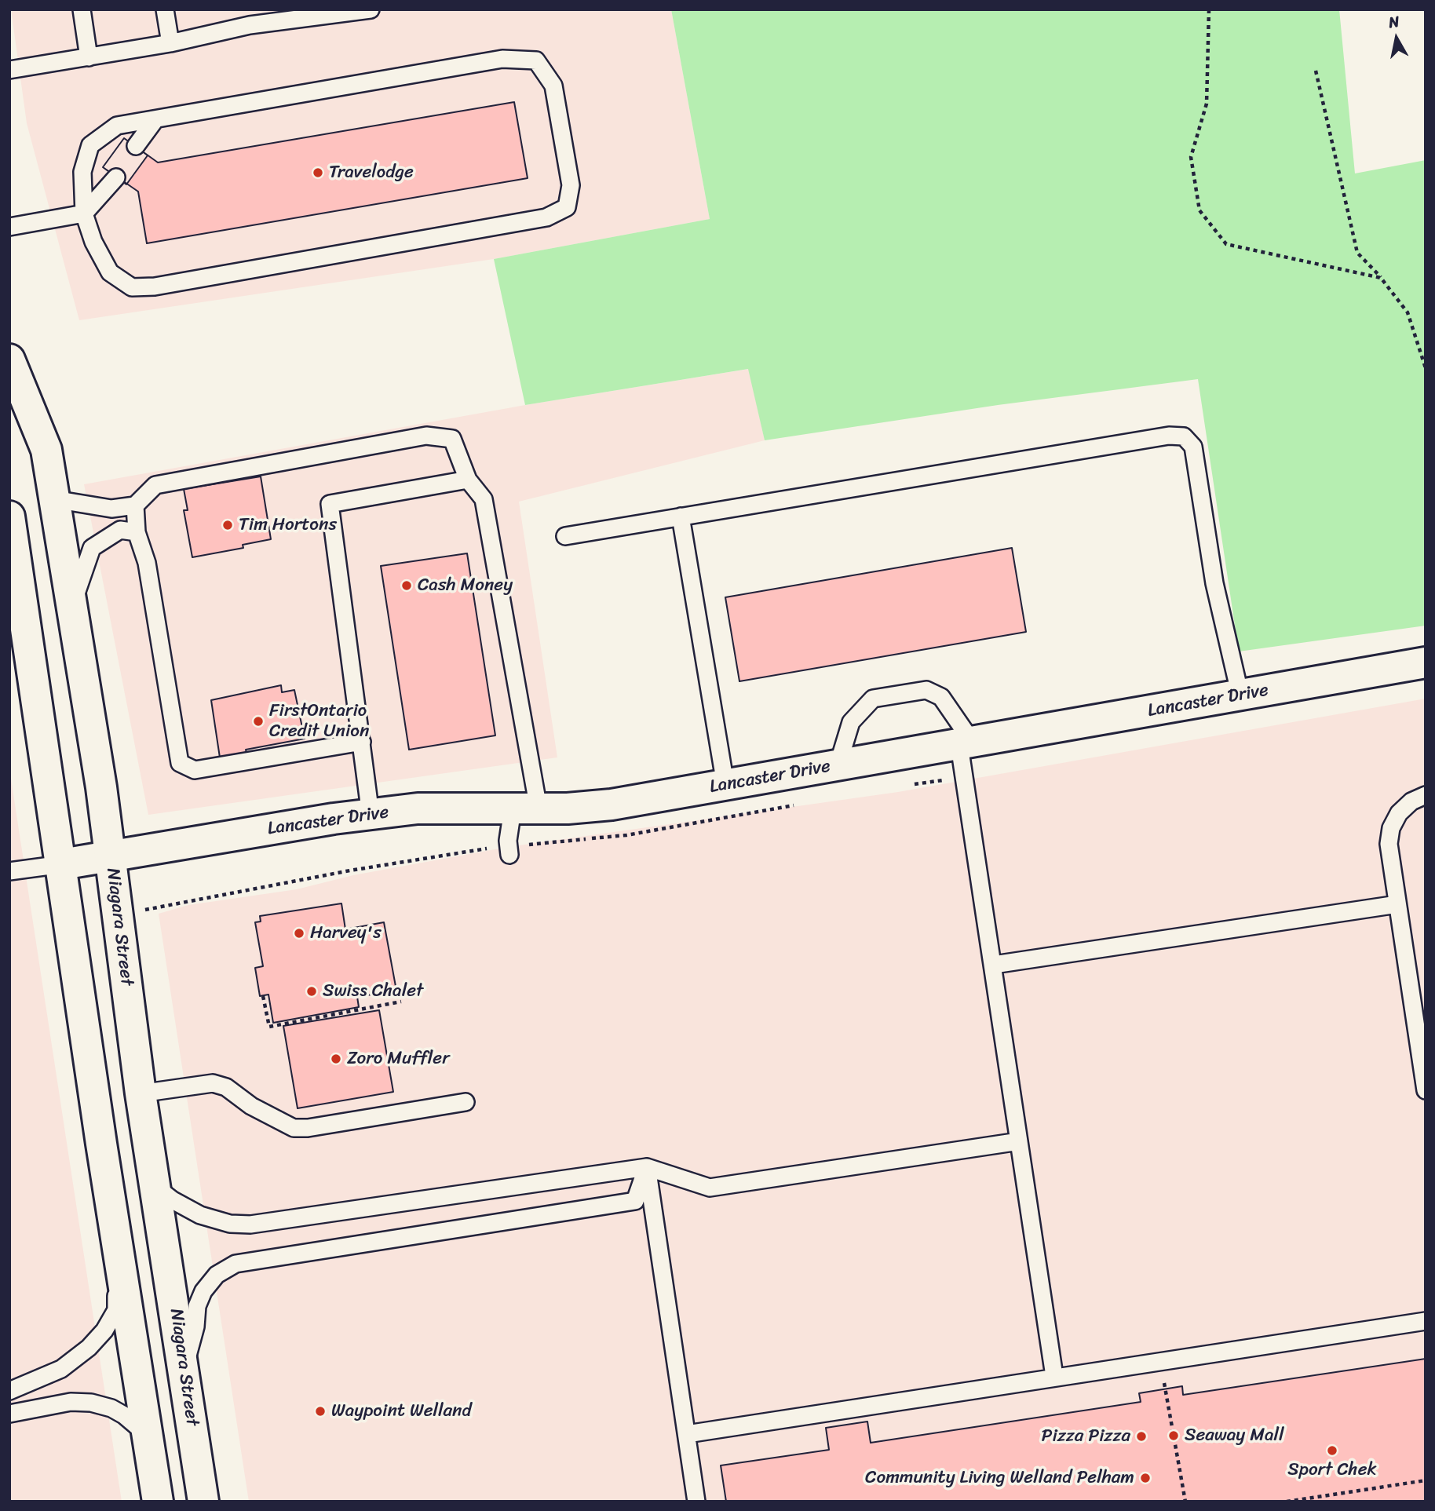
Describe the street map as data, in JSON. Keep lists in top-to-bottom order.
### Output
{
  "streets": {
    "main road": ["Lancaster Drive", "Niagara Street"]
  },
  "crossings": [
    ["Lancaster Drive", "Niagara Street"]
  ],
  "places": [
    "Travelodge",
    "Tim Hortons",
    "Cash Money",
    "FirstOntario Credit Union",
    "Harvey's",
    "Swiss Chalet",
    "Zoro Muffler",
    "Waypoint Welland",
    "Seaway Mall",
    "Pizza Pizza",
    "Sport Chek",
    "Community Living Welland Pelham"
  ],
  "north": "top"
}
